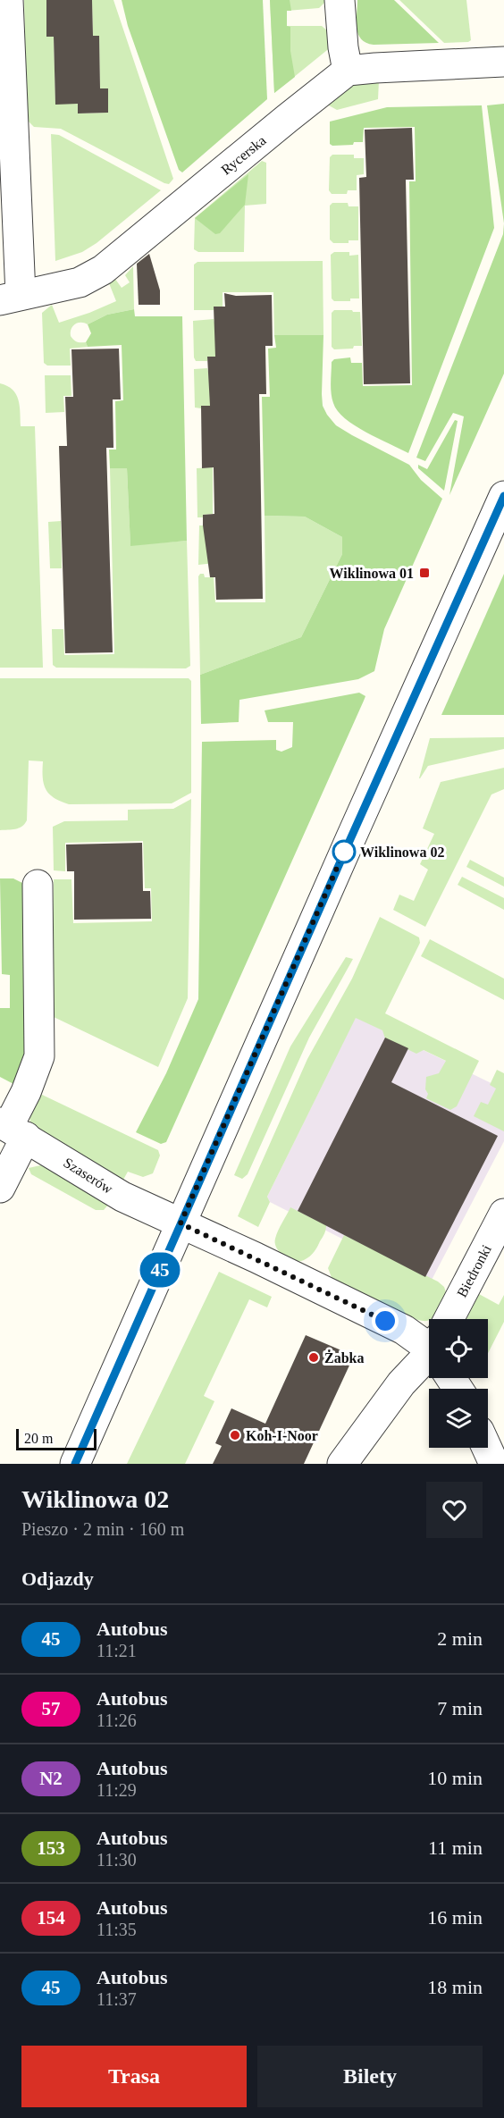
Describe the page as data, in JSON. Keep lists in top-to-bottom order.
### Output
{
  "streets": {
    "street": ["Rycerska", "Szaserów", "Biedronki"]
  },
  "places": {
    "transit": ["Wiklinowa 01"],
    "other": ["Wiklinowa 02", "Żabka", "Koh-I-Noor"]
  },
  "lines": ["bus line 45"],
  "scale_bar": "20 m",
  "page": {
    "on_map": "45",
    "scale": "20 m",
    "heading": [
      ["Wiklinowa 02", "Pieszo · 2 min · 160 m"],
      "Odjazdy"
    ],
    "list": [
      {
        "mark": "45",
        "name": "Autobus",
        "note": "11:21",
        "value": "2 min"
      },
      {
        "mark": "57",
        "name": "Autobus",
        "note": "11:26",
        "value": "7 min"
      },
      {
        "mark": "N2",
        "name": "Autobus",
        "note": "11:29",
        "value": "10 min"
      },
      {
        "mark": "153",
        "name": "Autobus",
        "note": "11:30",
        "value": "11 min"
      },
      {
        "mark": "154",
        "name": "Autobus",
        "note": "11:35",
        "value": "16 min"
      },
      {
        "mark": "45",
        "name": "Autobus",
        "note": "11:37",
        "value": "18 min"
      }
    ],
    "buttons": ["Trasa", "Bilety"]
  }
}
